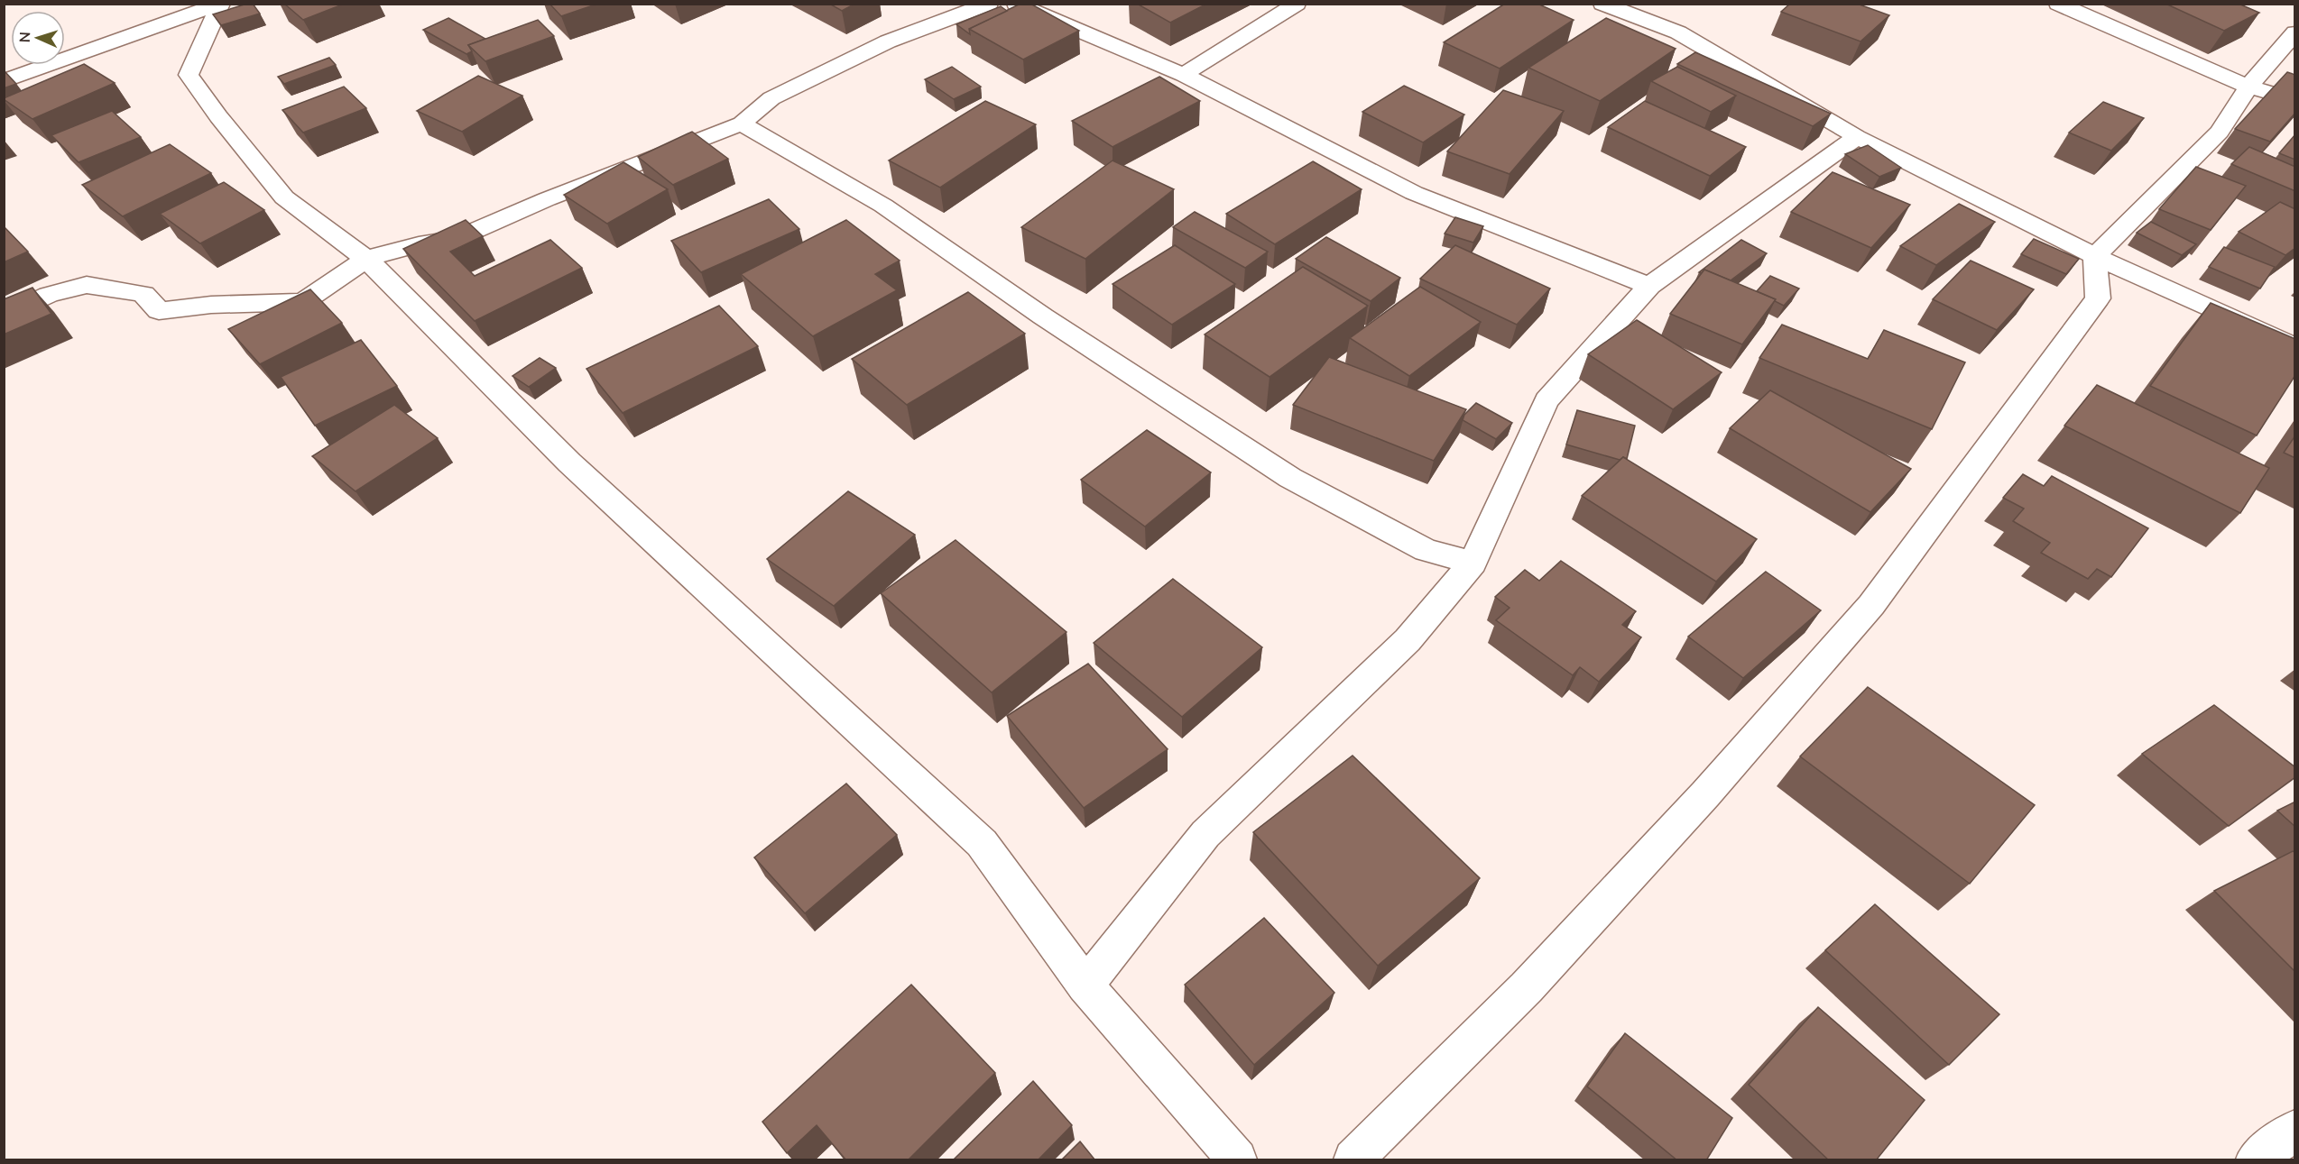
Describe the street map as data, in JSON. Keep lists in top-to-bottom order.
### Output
{
  "north": "left"
}
